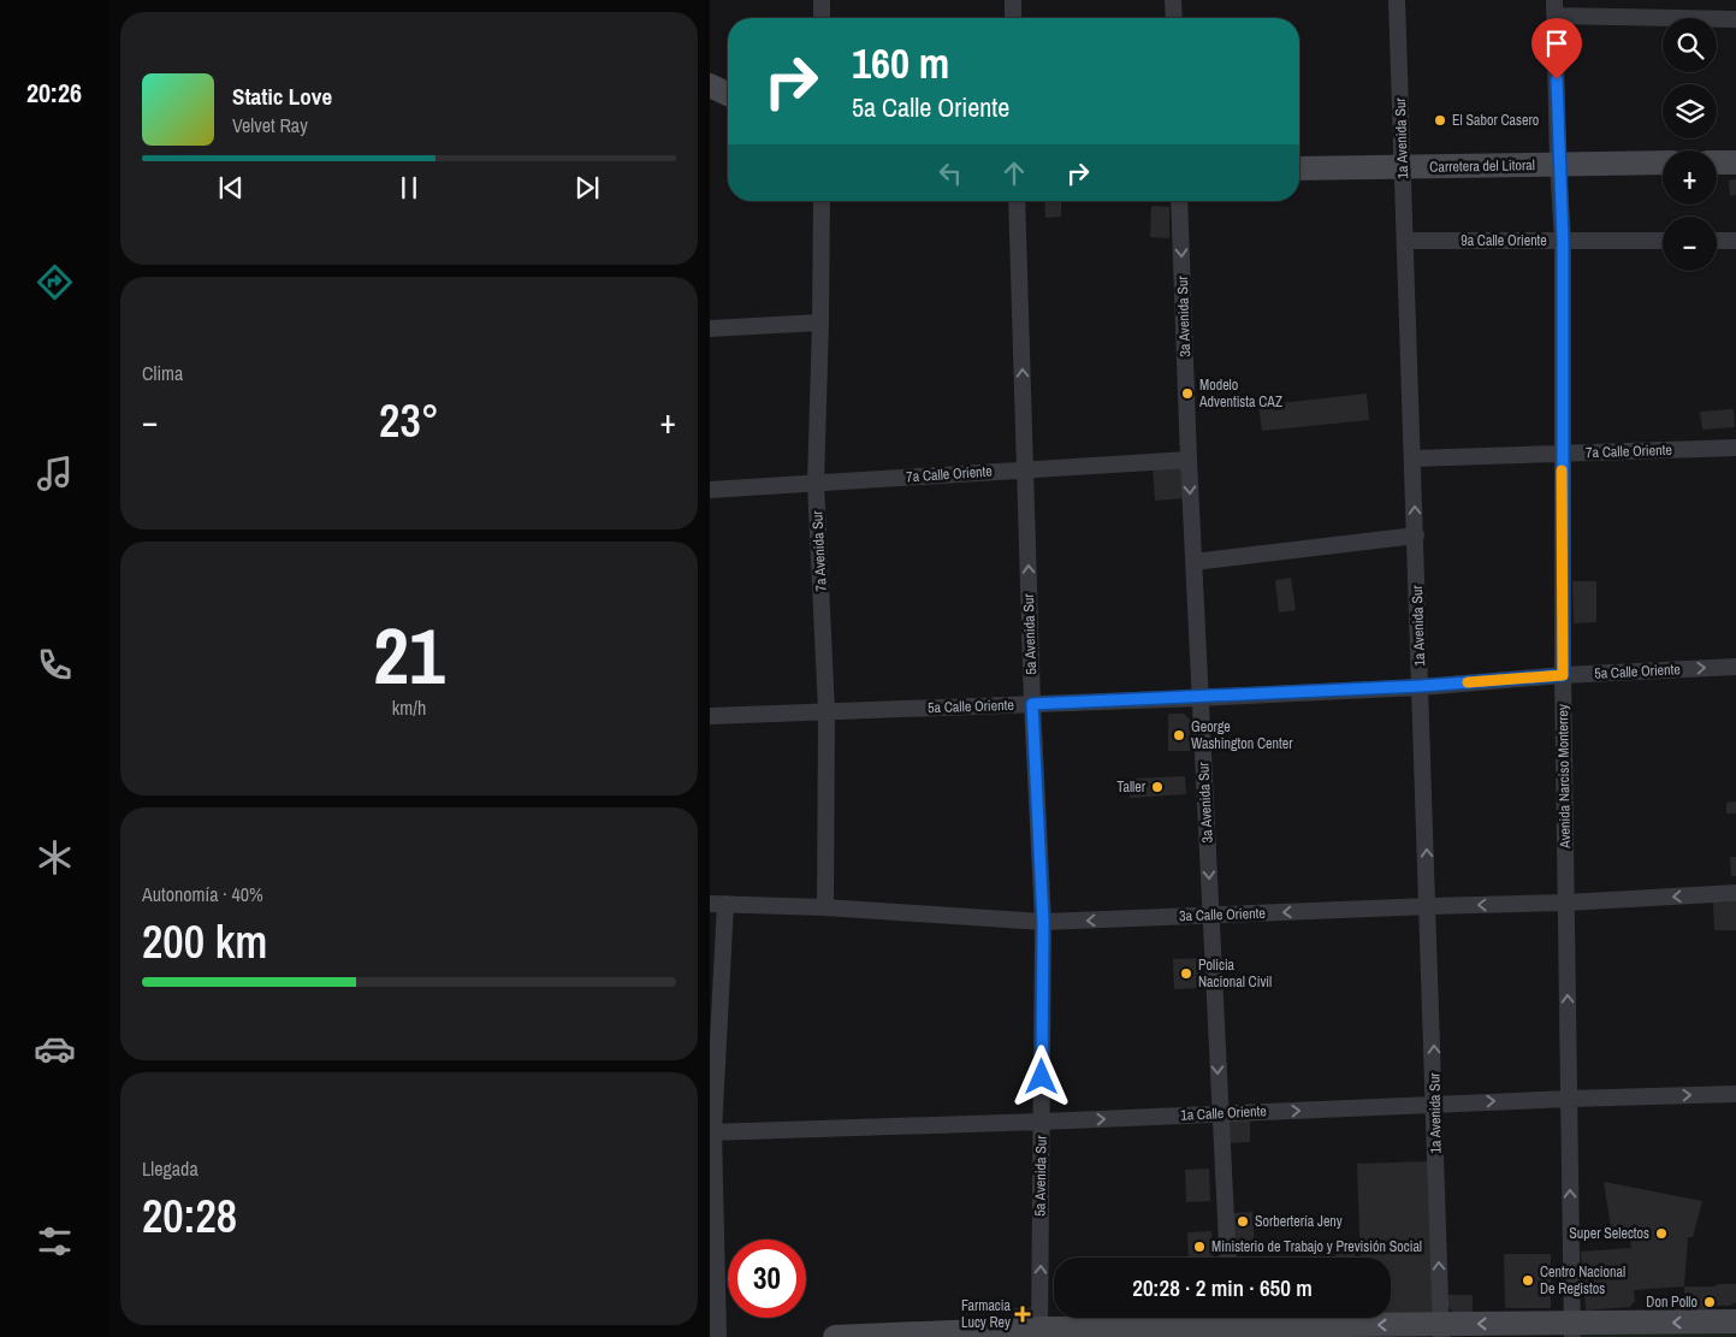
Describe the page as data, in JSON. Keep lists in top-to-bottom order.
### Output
{
  "streets": {
    "main road": ["Carretera del Litoral"],
    "street": [
      "1a Avenida Sur",
      "9a Calle Oriente",
      "3a Avenida Sur",
      "7a Calle Oriente",
      "7a Avenida Sur",
      "5a Avenida Sur",
      "5a Calle Oriente",
      "Avenida Narciso Monterrey",
      "3a Calle Oriente",
      "1a Calle Oriente"
    ]
  },
  "crossings": [
    ["1a Avenida Sur", "Carretera del Litoral"],
    ["1a Avenida Sur", "9a Calle Oriente"],
    ["1a Avenida Sur", "7a Calle Oriente"],
    ["1a Avenida Sur", "5a Calle Oriente"],
    ["1a Avenida Sur", "3a Calle Oriente"],
    ["1a Avenida Sur", "1a Calle Oriente"],
    ["Carretera del Litoral", "Avenida Narciso Monterrey"],
    ["9a Calle Oriente", "Avenida Narciso Monterrey"],
    ["3a Avenida Sur", "7a Calle Oriente"],
    ["3a Avenida Sur", "5a Calle Oriente"],
    ["3a Avenida Sur", "3a Calle Oriente"],
    ["3a Avenida Sur", "1a Calle Oriente"],
    ["7a Calle Oriente", "7a Avenida Sur"],
    ["7a Calle Oriente", "5a Avenida Sur"],
    ["7a Calle Oriente", "Avenida Narciso Monterrey"],
    ["7a Avenida Sur", "5a Calle Oriente"],
    ["7a Avenida Sur", "3a Calle Oriente"],
    ["5a Avenida Sur", "5a Calle Oriente"],
    ["5a Avenida Sur", "3a Calle Oriente"],
    ["5a Avenida Sur", "1a Calle Oriente"],
    ["5a Calle Oriente", "Avenida Narciso Monterrey"],
    ["Avenida Narciso Monterrey", "3a Calle Oriente"],
    ["Avenida Narciso Monterrey", "1a Calle Oriente"]
  ],
  "one_way": [
    "1a Avenida Sur",
    "3a Avenida Sur",
    "5a Avenida Sur",
    "3a Calle Oriente",
    "1a Calle Oriente"
  ],
  "places": {
    "other": [
      "El Sabor Casero",
      "Modelo Adventista CAZ",
      "George Washington Center",
      "Taller",
      "Policia Nacional Civil",
      "Sorbertería Jeny",
      "Super Selectos",
      "Ministerio de Trabajo y Previsión Social",
      "Centro Nacional De Registos",
      "Don Pollo"
    ],
    "health": ["Farmacia Lucy Rey"]
  },
  "page": {
    "tabs": "20:26",
    "map_buttons": ["+", "−"],
    "turn": ["160 m", "5a Calle Oriente"],
    "song": ["Static Love", "Velvet Ray"],
    "tile": [
      "Clima",
      ["21", "km/h"],
      ["Autonomía · 40%", "200 km"],
      ["Llegada", "20:28"]
    ],
    "heat": ["−", "23°", "+"],
    "limit": "30",
    "trip": "20:28 · 2 min · 650 m"
  }
}
